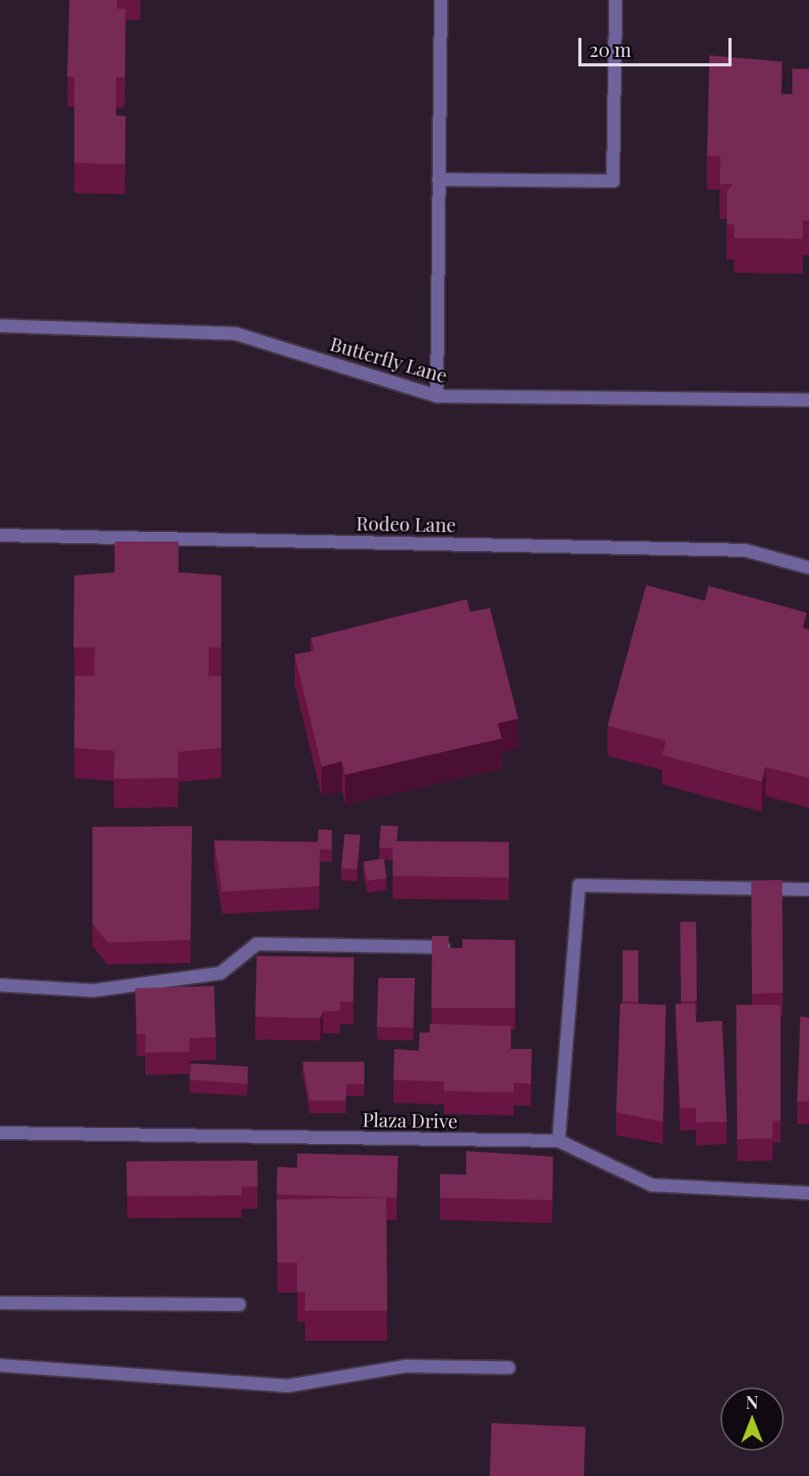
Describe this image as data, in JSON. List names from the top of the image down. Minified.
{"streets":{"street":["Butterfly Lane","Rodeo Lane","Plaza Drive"]},"scale_bar":"20 m","north":"top"}
